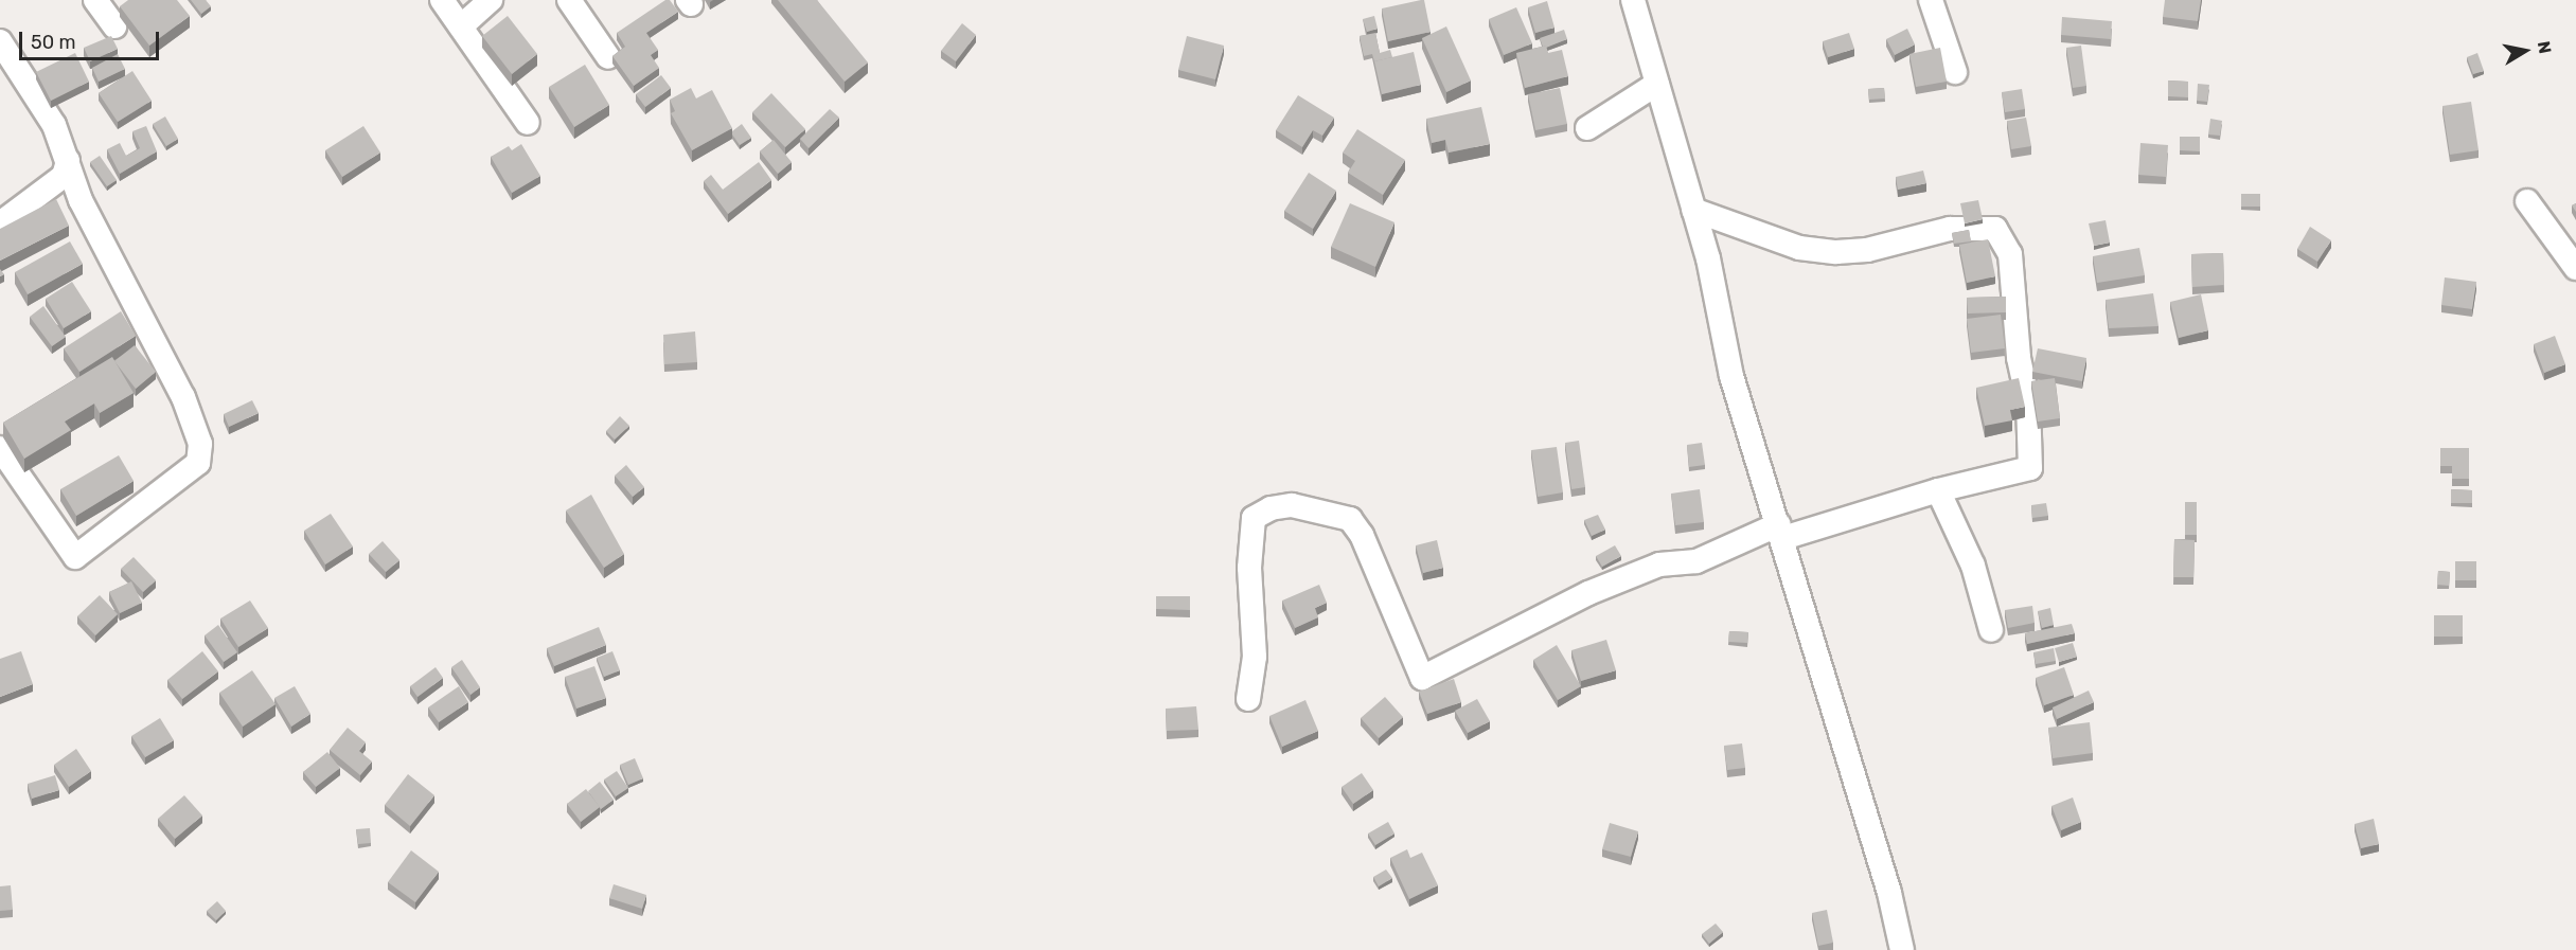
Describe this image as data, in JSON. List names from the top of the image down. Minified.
{"scale_bar":"50 m","north":"right"}
